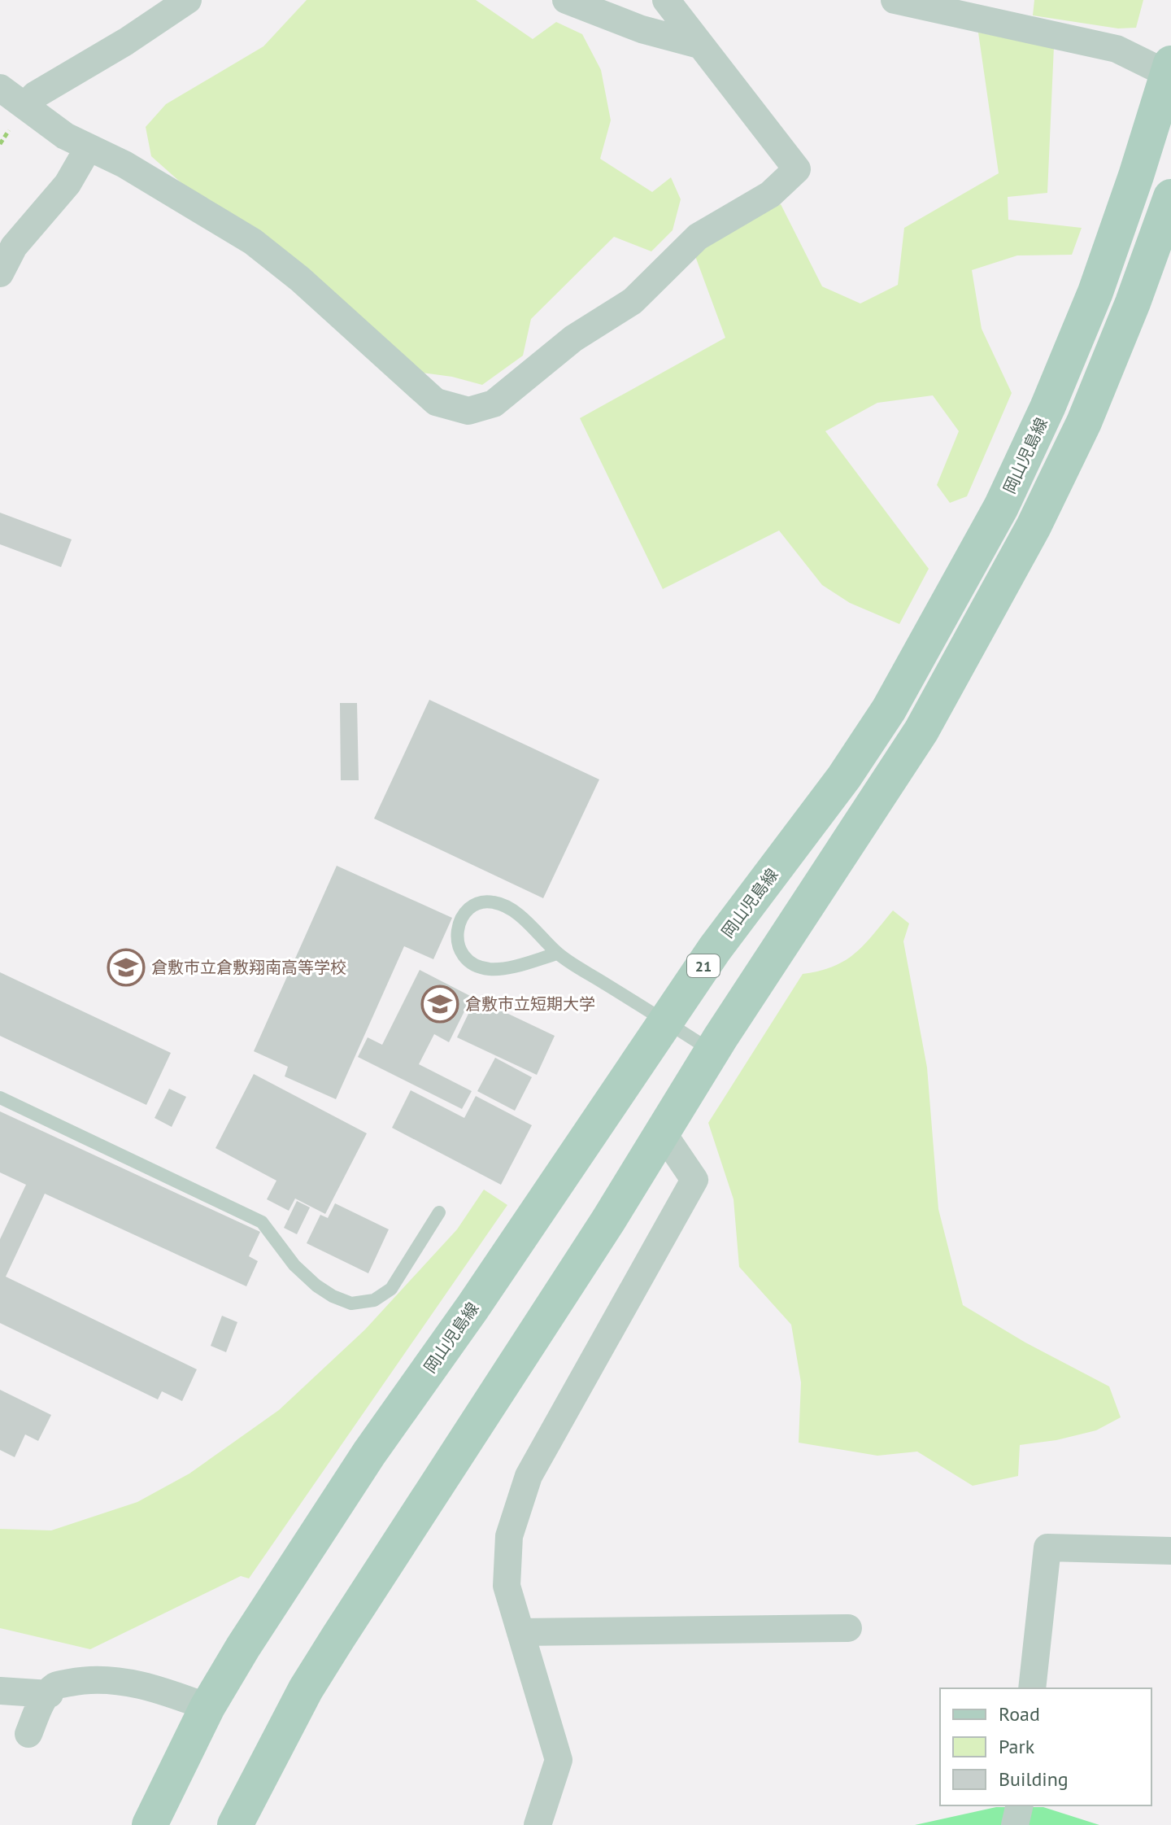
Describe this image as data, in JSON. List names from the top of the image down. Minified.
{"streets":{"main road":["岡山児島線","21"]},"places":{"school or university":["倉敷市立倉敷翔南高等学校","倉敷市立短期大学"]},"legend":["Road","Park","Building"]}
